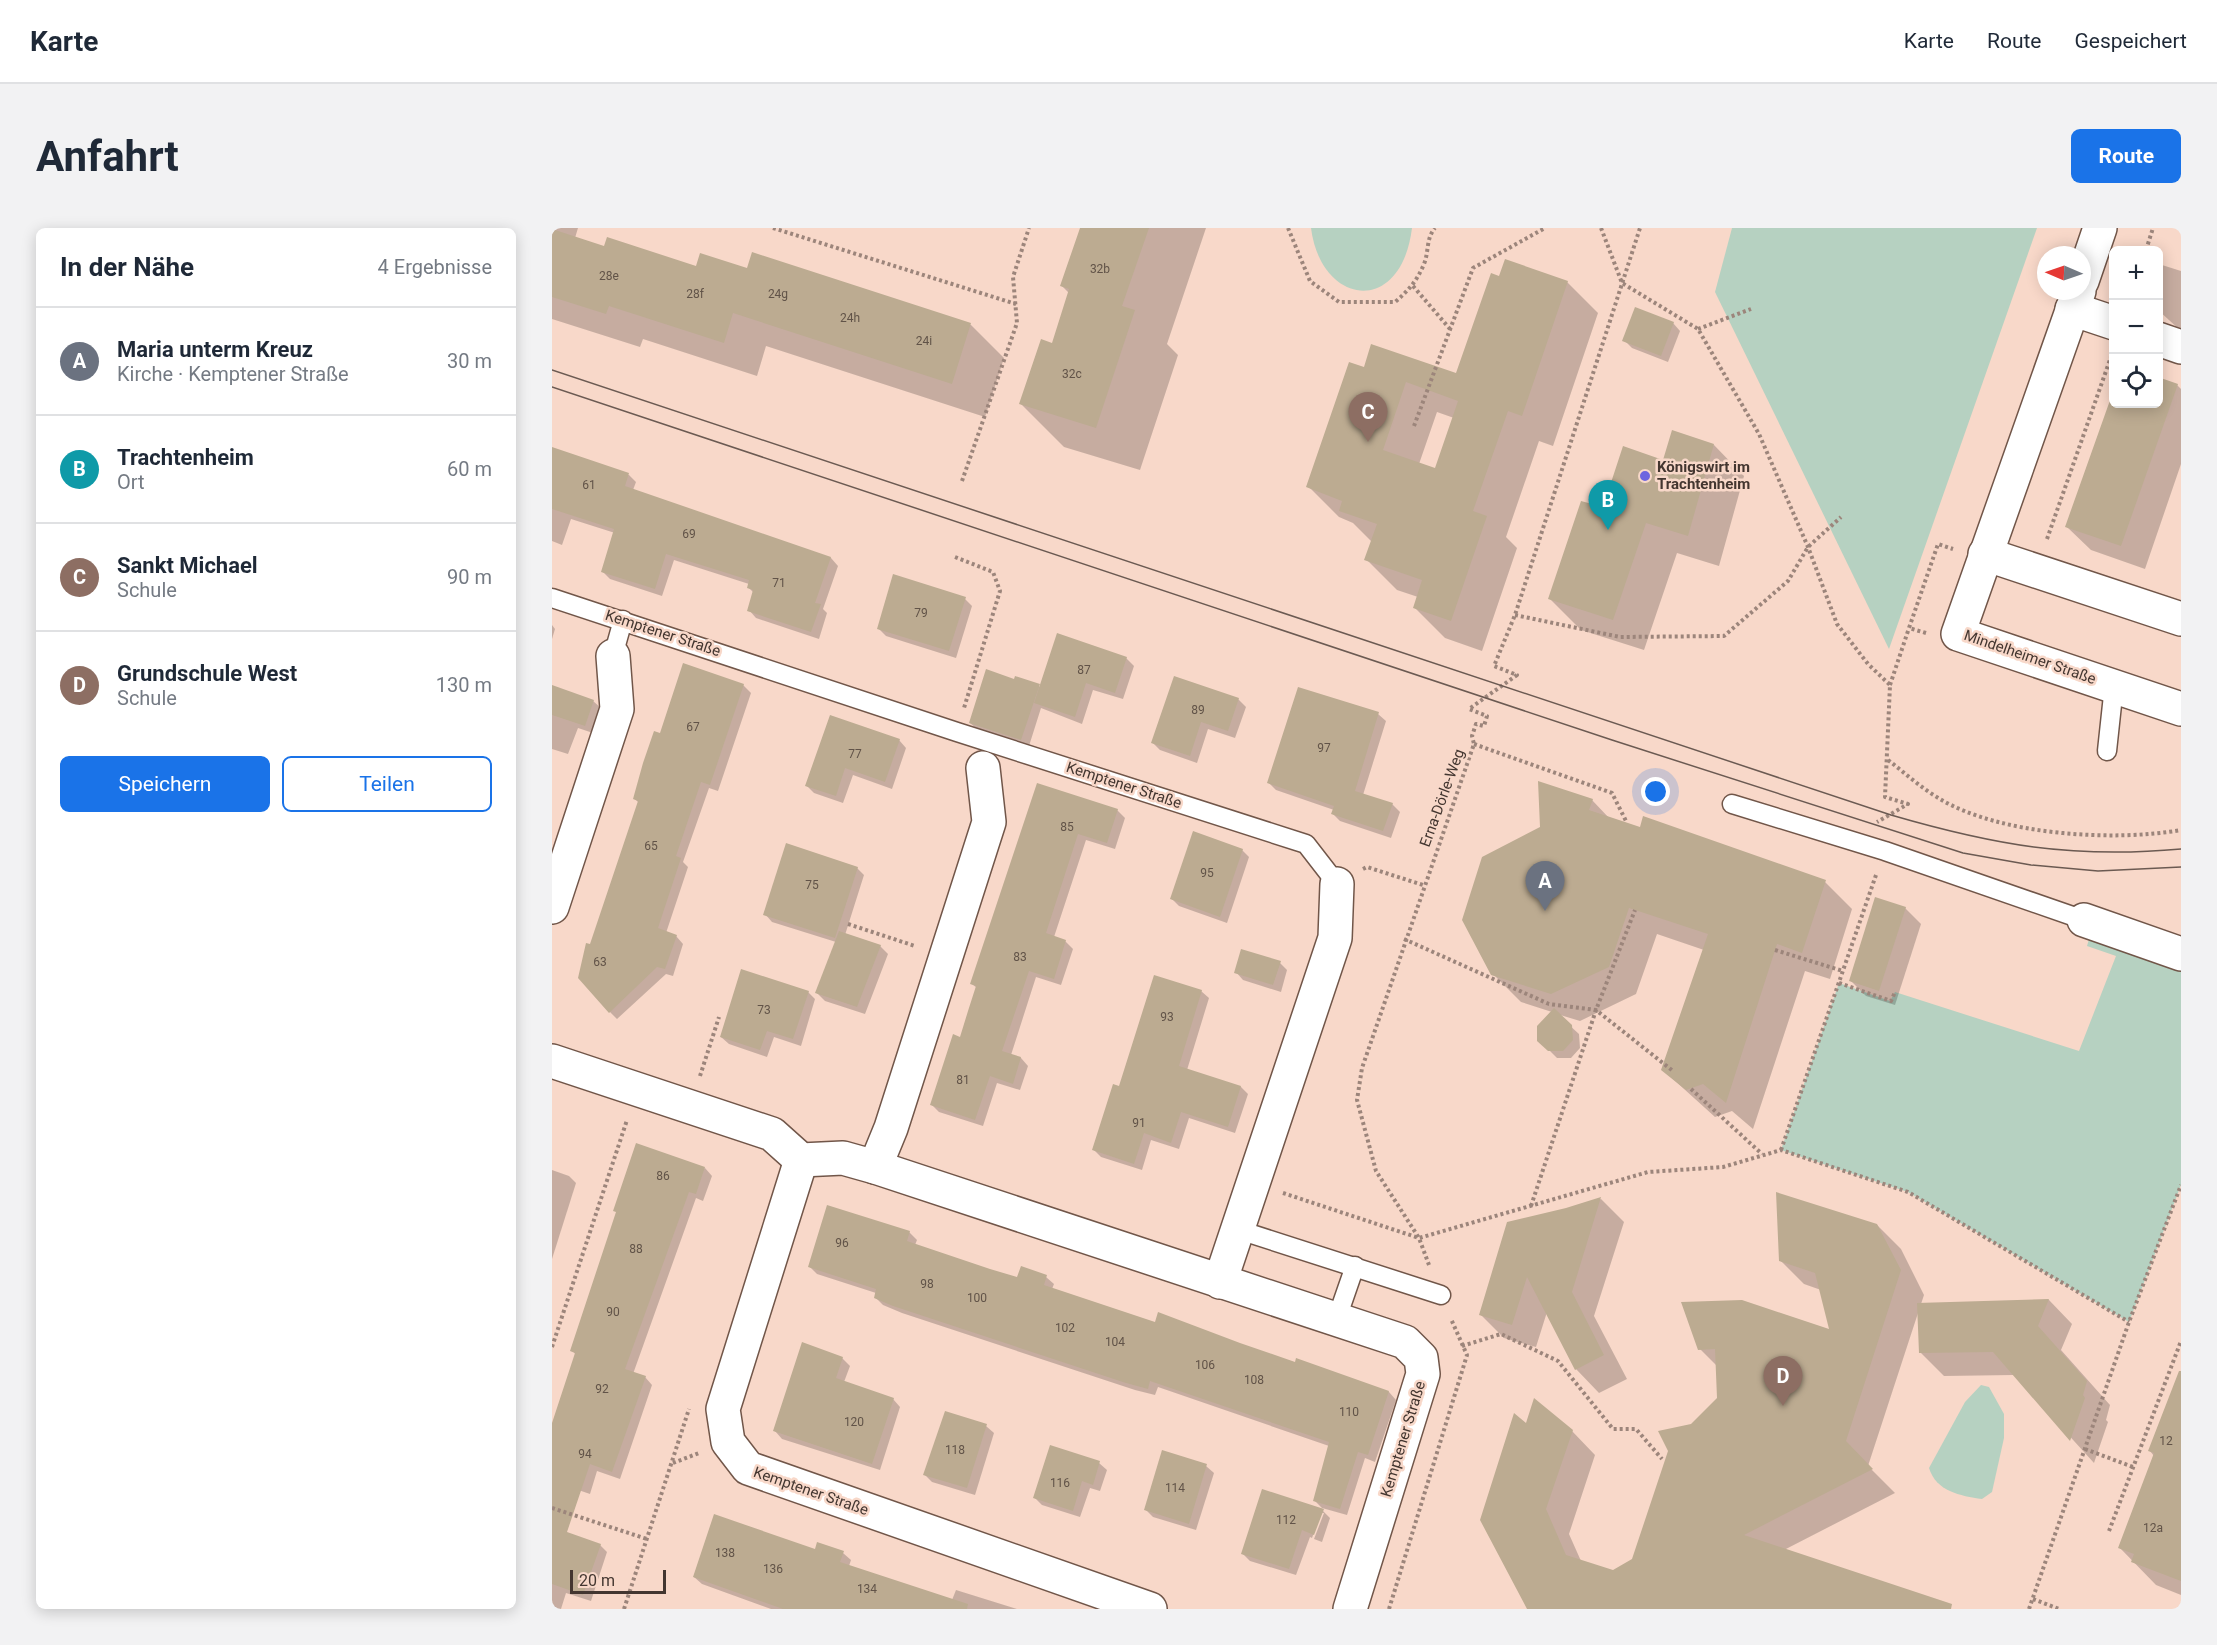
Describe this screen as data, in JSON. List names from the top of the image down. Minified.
{"streets":{"street":["Kemptener Straße","Mindelheimer Straße"],"path":["Erna-Dörle-Weg"]},"places":["Königswirt im Trachtenheim"],"house_numbers":["32b","28e","28f","24g","24h","24i","32c","61","69","71","79","87","89","67","97","77","85","65","95","75","83","63","73","93","81","91","86","96","88","98","100","90","102","104","106","108","92","110","120","12","118","94","116","114","112","12a","138","136","134"],"scale_bar":"20 m","north":"left","page":{"header":"Karte","nav":["Karte","Route","Gespeichert"],"buttons":["Route",["Speichern","Teilen"]],"title":"Anfahrt","heading":["In der Nähe","4 Ergebnisse"],"map_buttons":["+","−"],"list":[{"mark":"A","name":"Maria unterm Kreuz","note":"Kirche · Kemptener Straße","value":"30 m"},{"mark":"B","name":"Trachtenheim","note":"Ort","value":"60 m"},{"mark":"C","name":"Sankt Michael","note":"Schule","value":"90 m"},{"mark":"D","name":"Grundschule West","note":"Schule","value":"130 m"}],"pins":["C","B","A","D"],"scale":"20 m"}}
